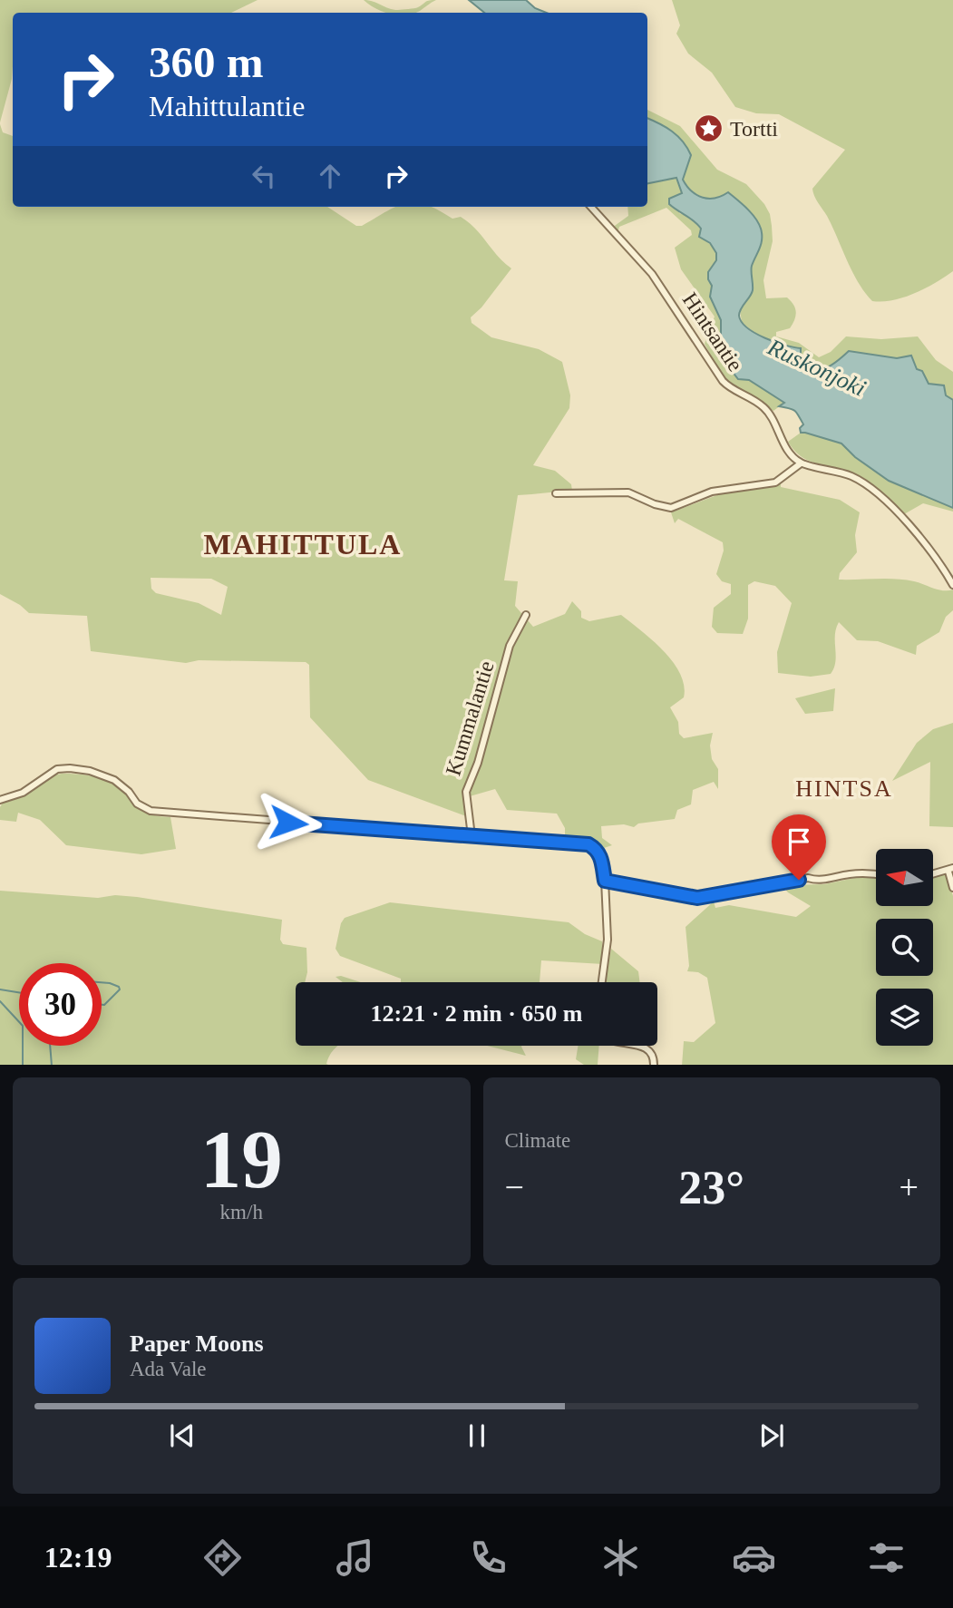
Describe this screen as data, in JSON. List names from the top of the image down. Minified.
{"streets":{"street":["Hintsantie","Kummalantie"]},"districts":["MAHITTULA","HINTSA"],"water":["Ruskonjoki"],"places":{"place":["Tortti"]},"north":"left","page":{"turn":["360 m","Mahittulantie"],"limit":"30","trip":"12:21 · 2 min · 650 m","tile":[["19","km/h"],"Climate"],"heat":["−","23°","+"],"song":["Paper Moons","Ada Vale"],"tabs":"12:19"}}
